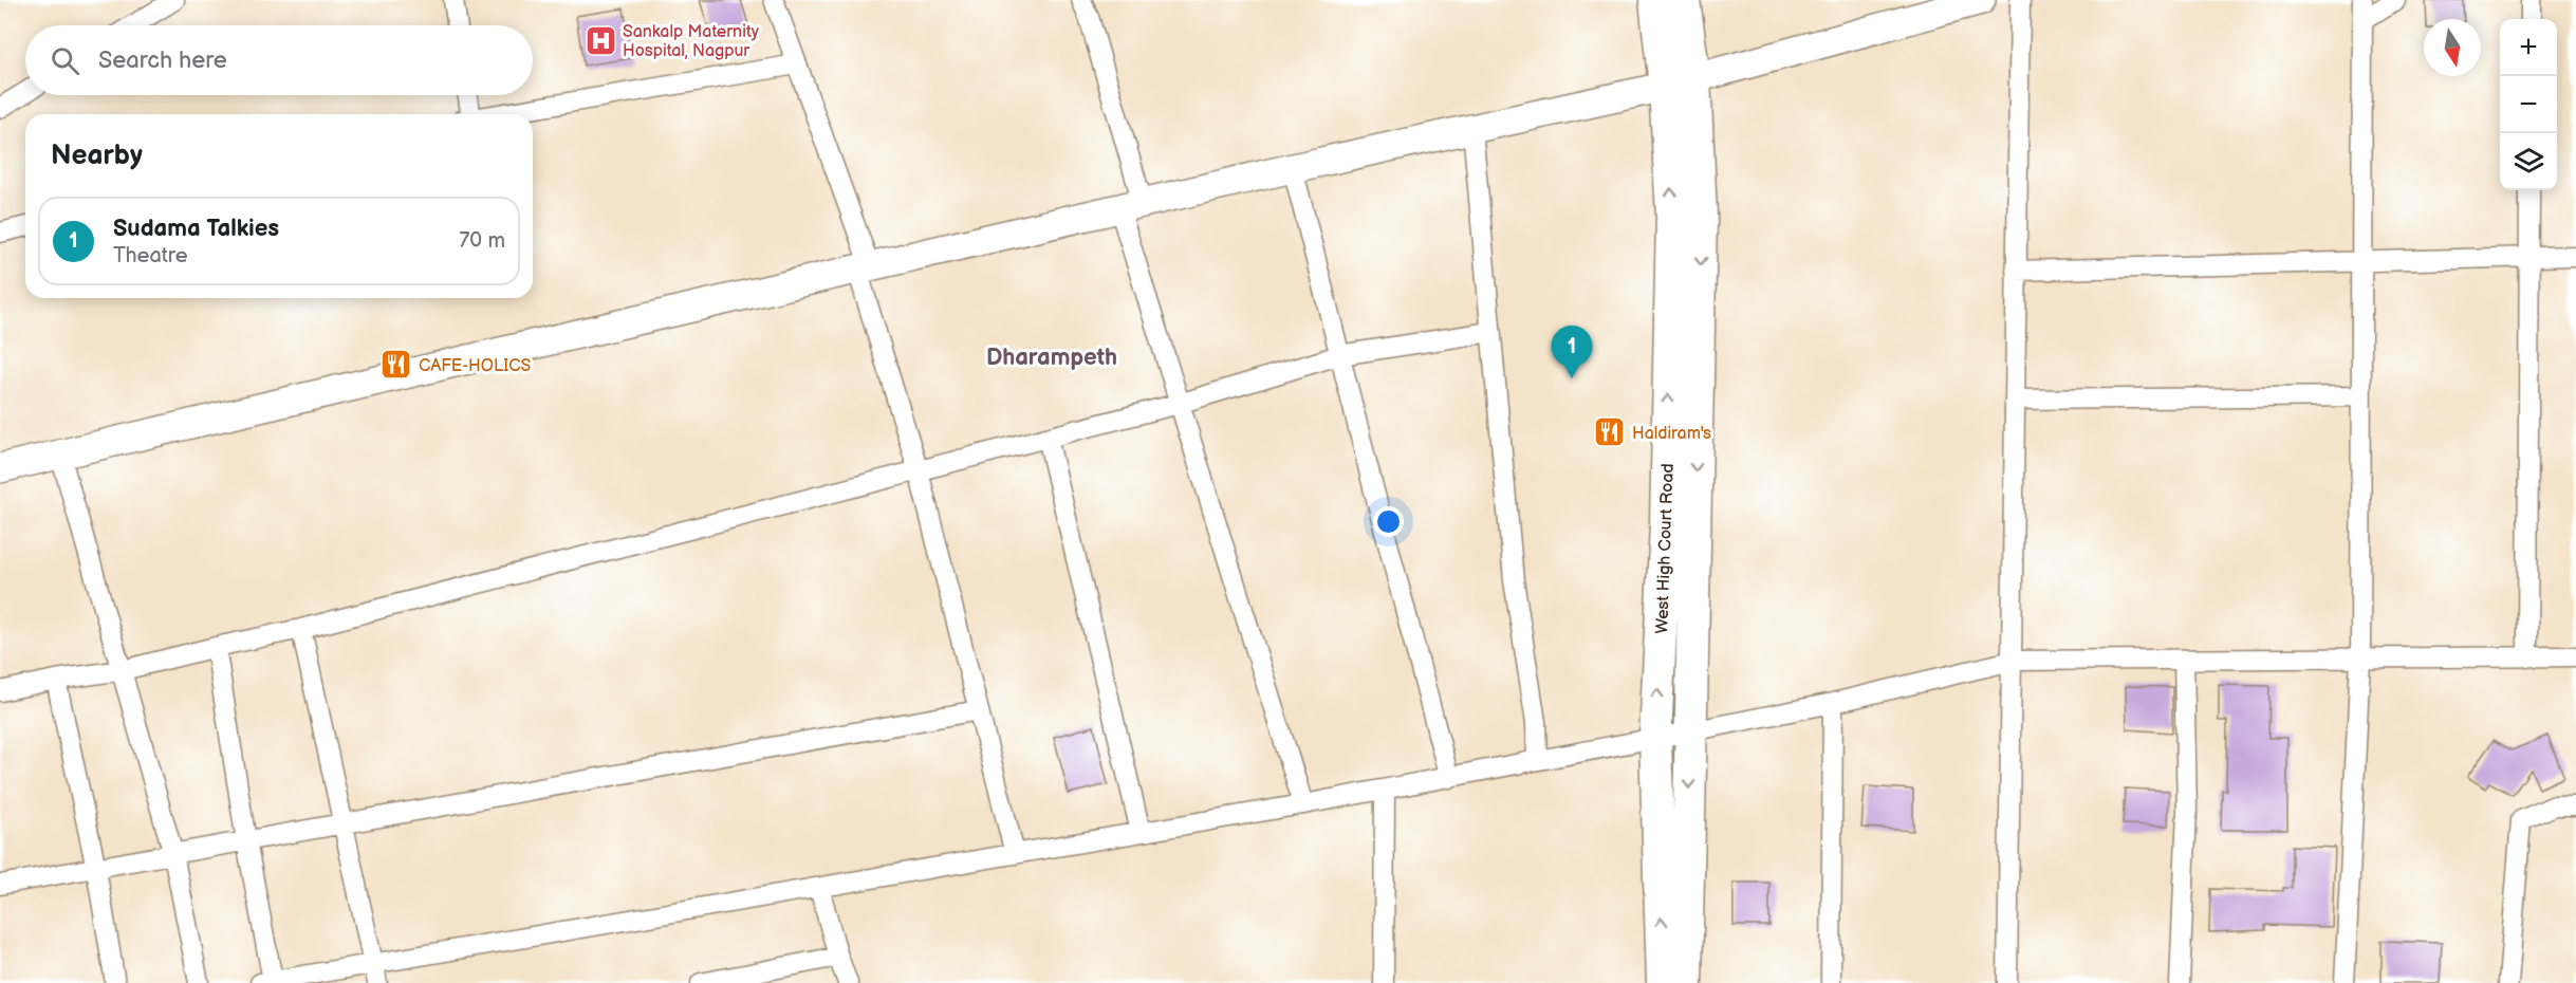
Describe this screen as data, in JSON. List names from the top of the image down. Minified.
{"streets":{"main road":["West High Court Road"]},"districts":["Dharampeth"],"places":{"hospital":["Sankalp Maternity Hospital, Nagpur"],"restaurant":["CAFE-HOLICS","Haldiram's"]},"north":"bottom","page":{"map_buttons":["+","−"],"search":"Search here","heading":"Nearby","list":[{"mark":"1","name":"Sudama Talkies","note":"Theatre","value":"70 m"}],"pins":"1"}}
